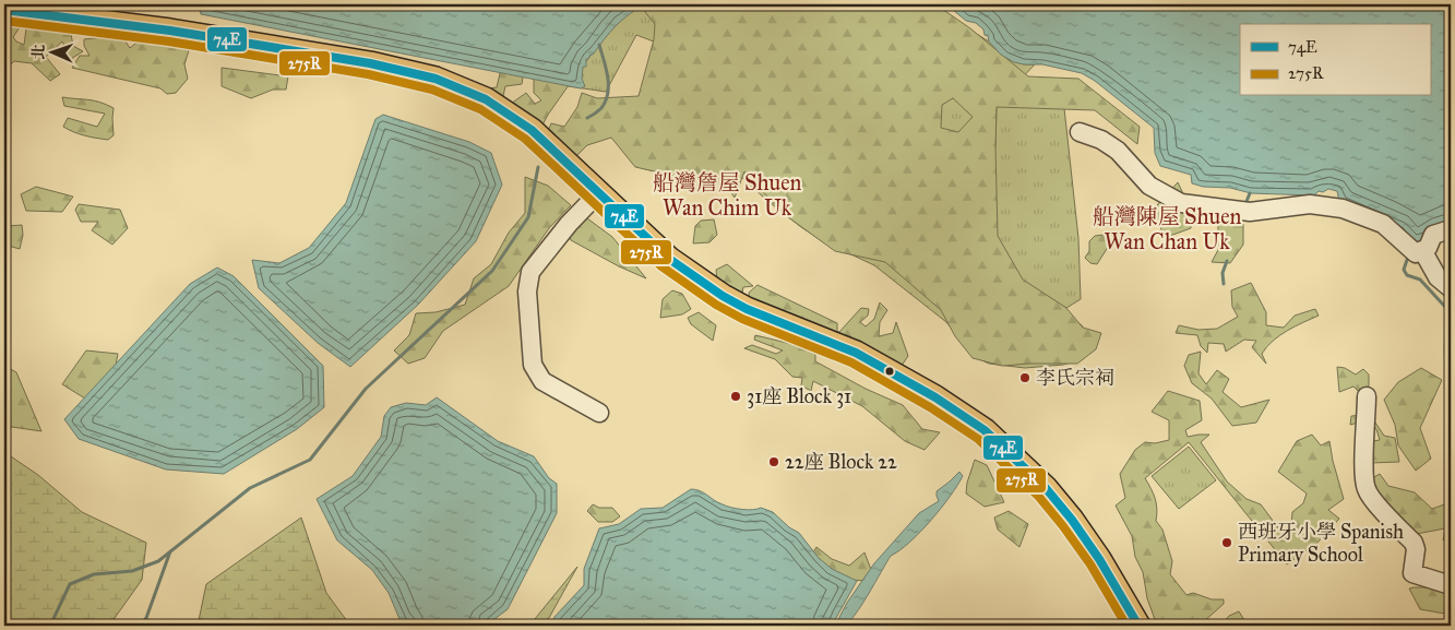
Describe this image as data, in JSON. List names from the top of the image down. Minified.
{"districts":["船灣詹屋 Shuen Wan Chim Uk","船灣陳屋 Shuen Wan Chan Uk"],"places":["李氏宗祠","31座 Block 31","22座 Block 22","西班牙小學 Spanish Primary School"],"lines":["transit line 74E","transit line 275R"],"legend":["74E","275R"],"north":"left"}
